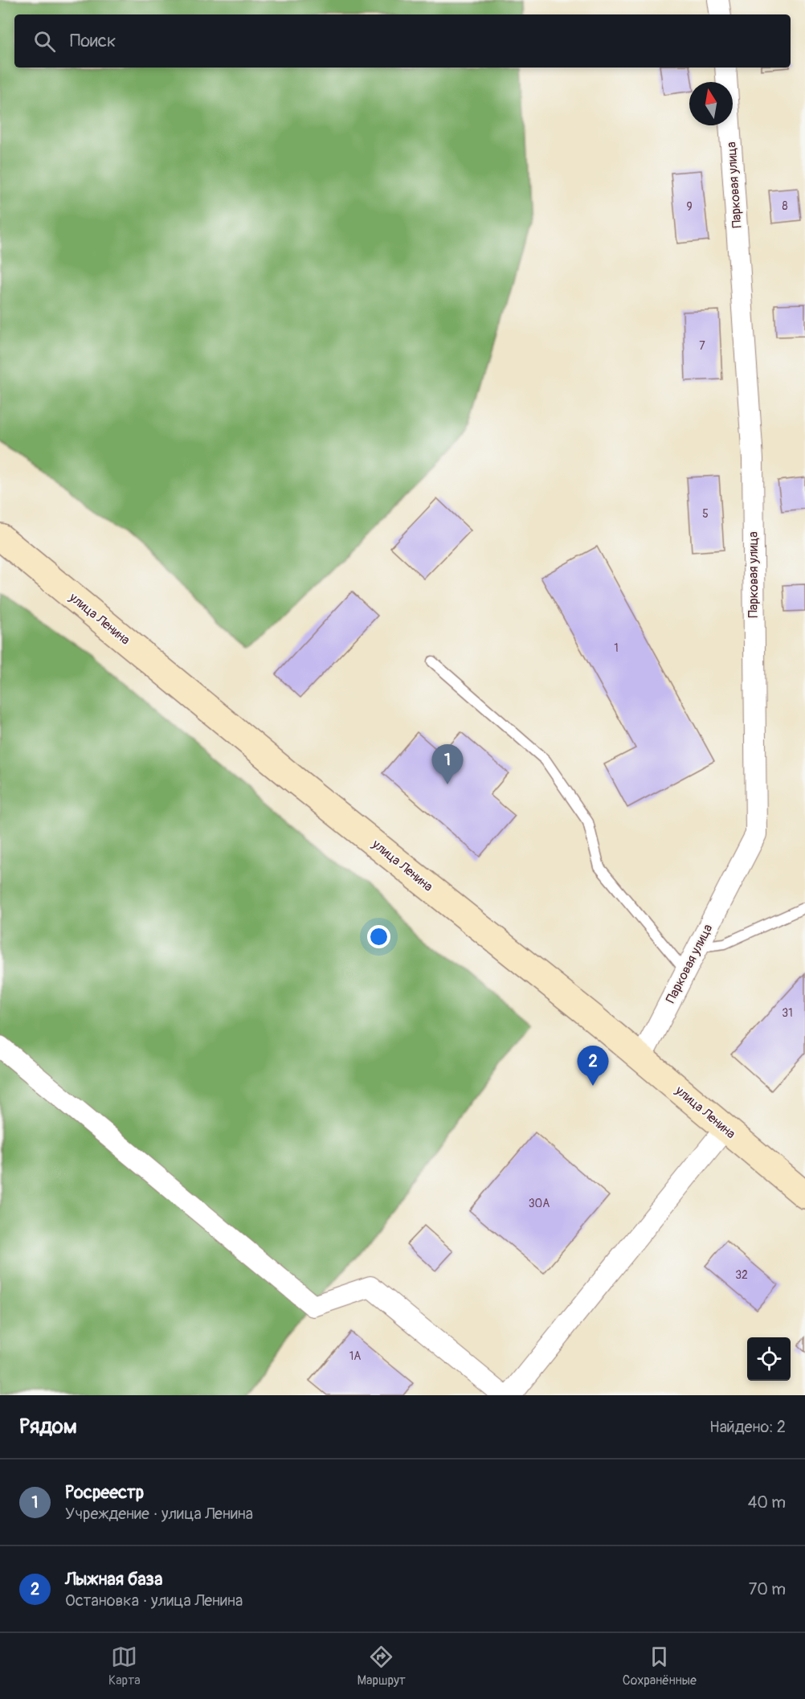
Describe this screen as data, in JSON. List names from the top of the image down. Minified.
{"streets":{"main road":["улица Ленина"],"street":["Парковая улица"]},"crossings":[["Парковая улица","улица Ленина"]],"house_numbers":["8","9","7","5","1","31","30А","32","1А"],"north":"top","page":{"search":"Поиск","pins":["1","2"],"heading":["Рядом","Найдено: 2"],"list":[{"mark":"1","name":"Росреестр","note":"Учреждение · улица Ленина","value":"40 m"},{"mark":"2","name":"Лыжная база","note":"Остановка · улица Ленина","value":"70 m"}],"nav":["Карта","Маршрут","Сохранённые"]}}
